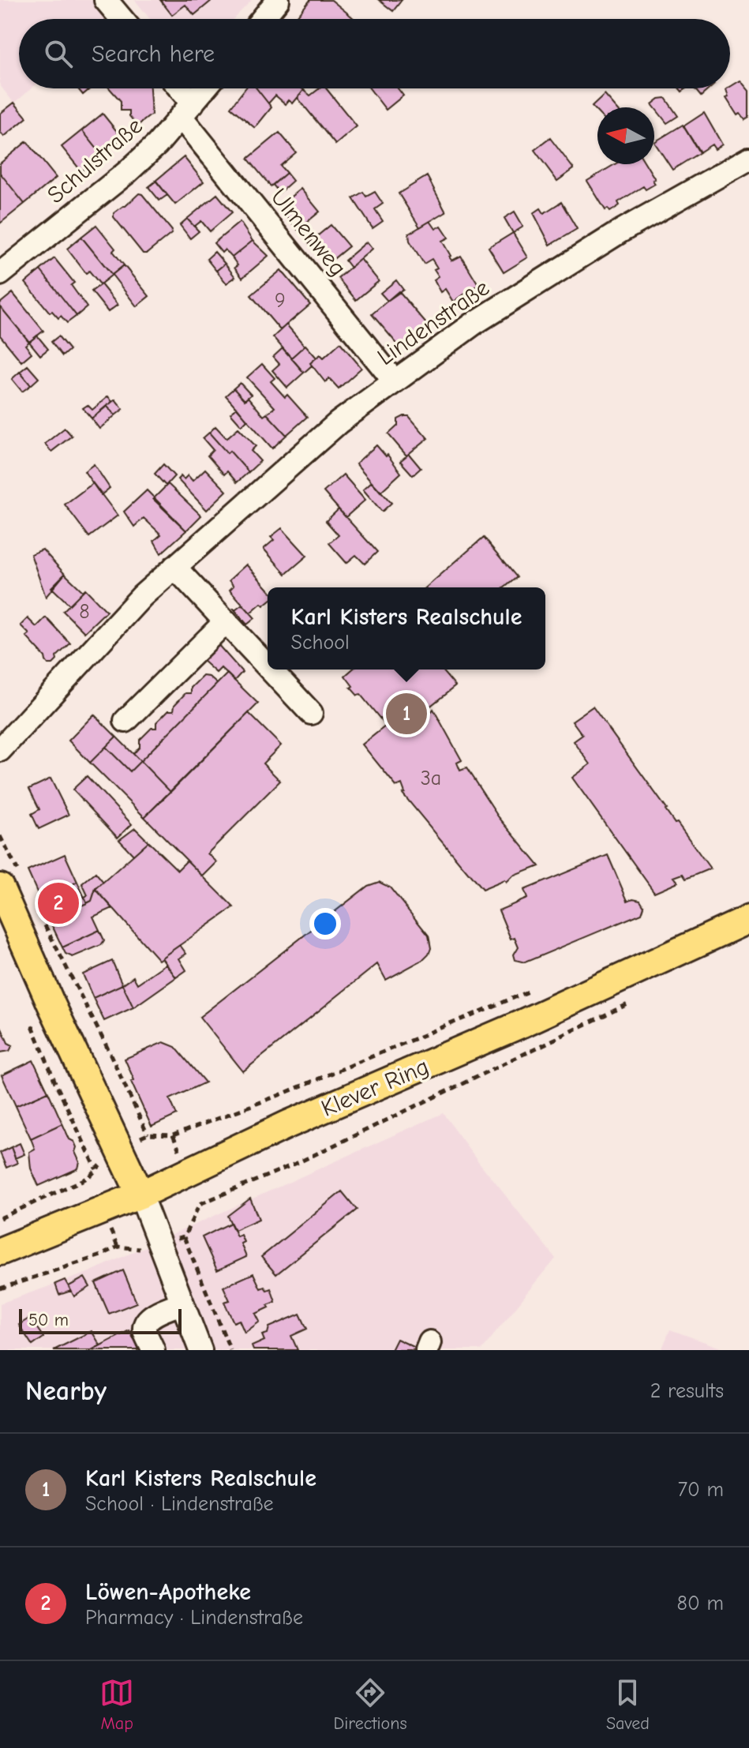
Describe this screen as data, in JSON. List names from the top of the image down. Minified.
{"streets":{"main road":["Klever Ring"],"street":["Schulstraße","Ulmenweg","Lindenstraße"]},"crossings":[["Schulstraße","Ulmenweg"],["Ulmenweg","Lindenstraße"]],"house_numbers":["9","8","3a"],"scale_bar":"50 m","north":"left","page":{"search":"Search here","popup":["Karl Kisters Realschule","School"],"pins":["1","2"],"scale":"50 m","heading":["Nearby","2 results"],"list":[{"mark":"1","name":"Karl Kisters Realschule","note":"School · Lindenstraße","value":"70 m"},{"mark":"2","name":"Löwen-Apotheke","note":"Pharmacy · Lindenstraße","value":"80 m"}],"nav":["Map","Directions","Saved"]}}
